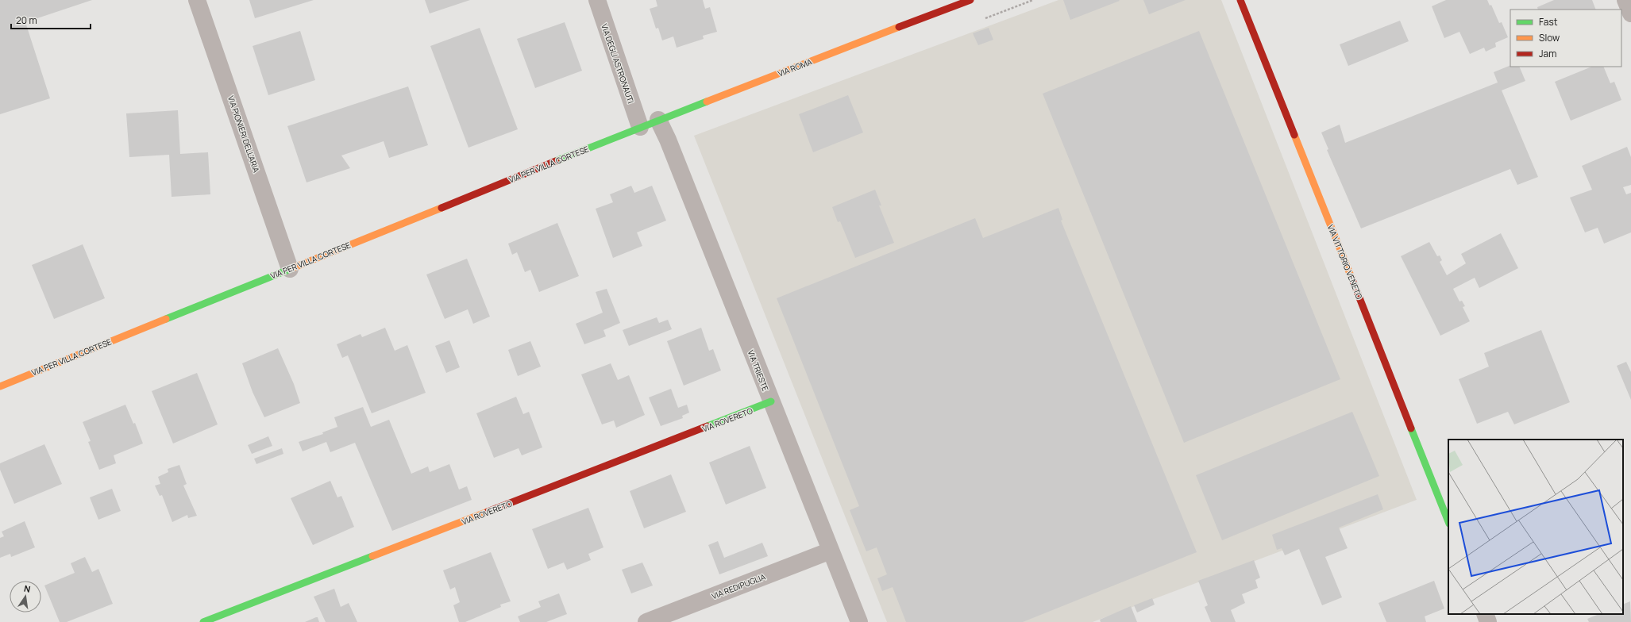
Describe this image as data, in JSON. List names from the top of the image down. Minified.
{"streets":{"street":["VIA DEGLI ASTRONAUTI","VIA ROMA","VIA PIONIERI DELL'ARIA","VIA PER VILLA CORTESE","VIA VITTORIO VENETO","VIA TRIESTE","VIA ROVERETO","VIA REDIPUGLIA"]},"crossings":[["VIA DEGLI ASTRONAUTI","VIA ROMA"],["VIA ROMA","VIA PER VILLA CORTESE"],["VIA ROMA","VIA TRIESTE"],["VIA PIONIERI DELL'ARIA","VIA PER VILLA CORTESE"],["VIA TRIESTE","VIA ROVERETO"],["VIA TRIESTE","VIA REDIPUGLIA"]],"legend":["Fast","Slow","Jam"],"scale_bar":"20 m","north":"top"}
